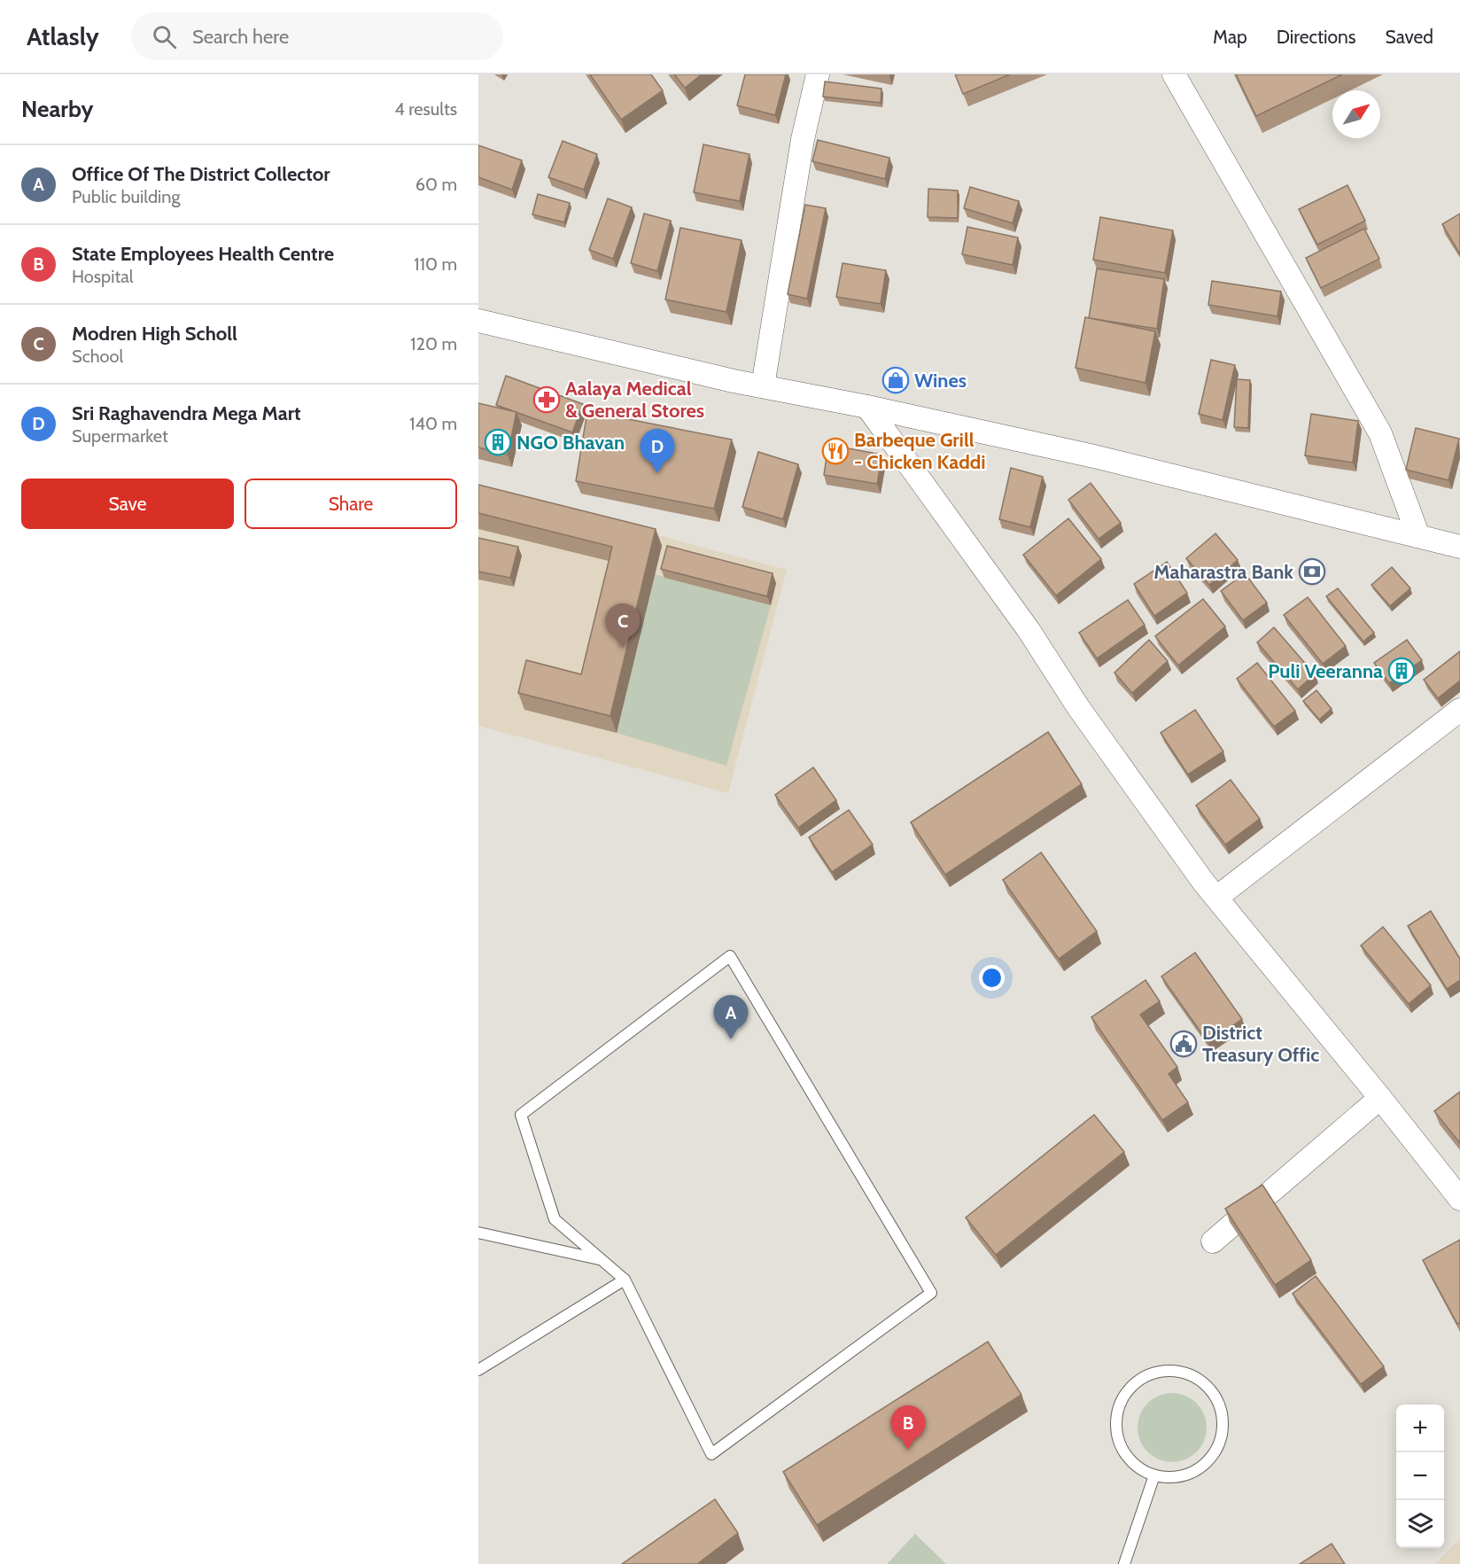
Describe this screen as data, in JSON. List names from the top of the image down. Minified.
{"places":{"shop":["Wines"],"pharmacy":["Aalaya Medical & General Stores"],"building":["NGO Bhavan","Puli Veeranna"],"restaurant":["Barbeque Grill - Chicken Kaddi"],"bank":["Maharastra Bank"],"public building":["District Treasury Offic"]},"north":"top right","page":{"header":"Atlasly","search":"Search here","nav":["Map","Directions","Saved"],"heading":["Nearby","4 results"],"list":[{"mark":"A","name":"Office Of The District Collector","note":"Public building","value":"60 m"},{"mark":"B","name":"State Employees Health Centre","note":"Hospital","value":"110 m"},{"mark":"C","name":"Modren High Scholl","note":"School","value":"120 m"},{"mark":"D","name":"Sri Raghavendra Mega Mart","note":"Supermarket","value":"140 m"}],"pins":["D","C","A","B"],"buttons":["Save","Share"],"map_buttons":["+","−"]}}
